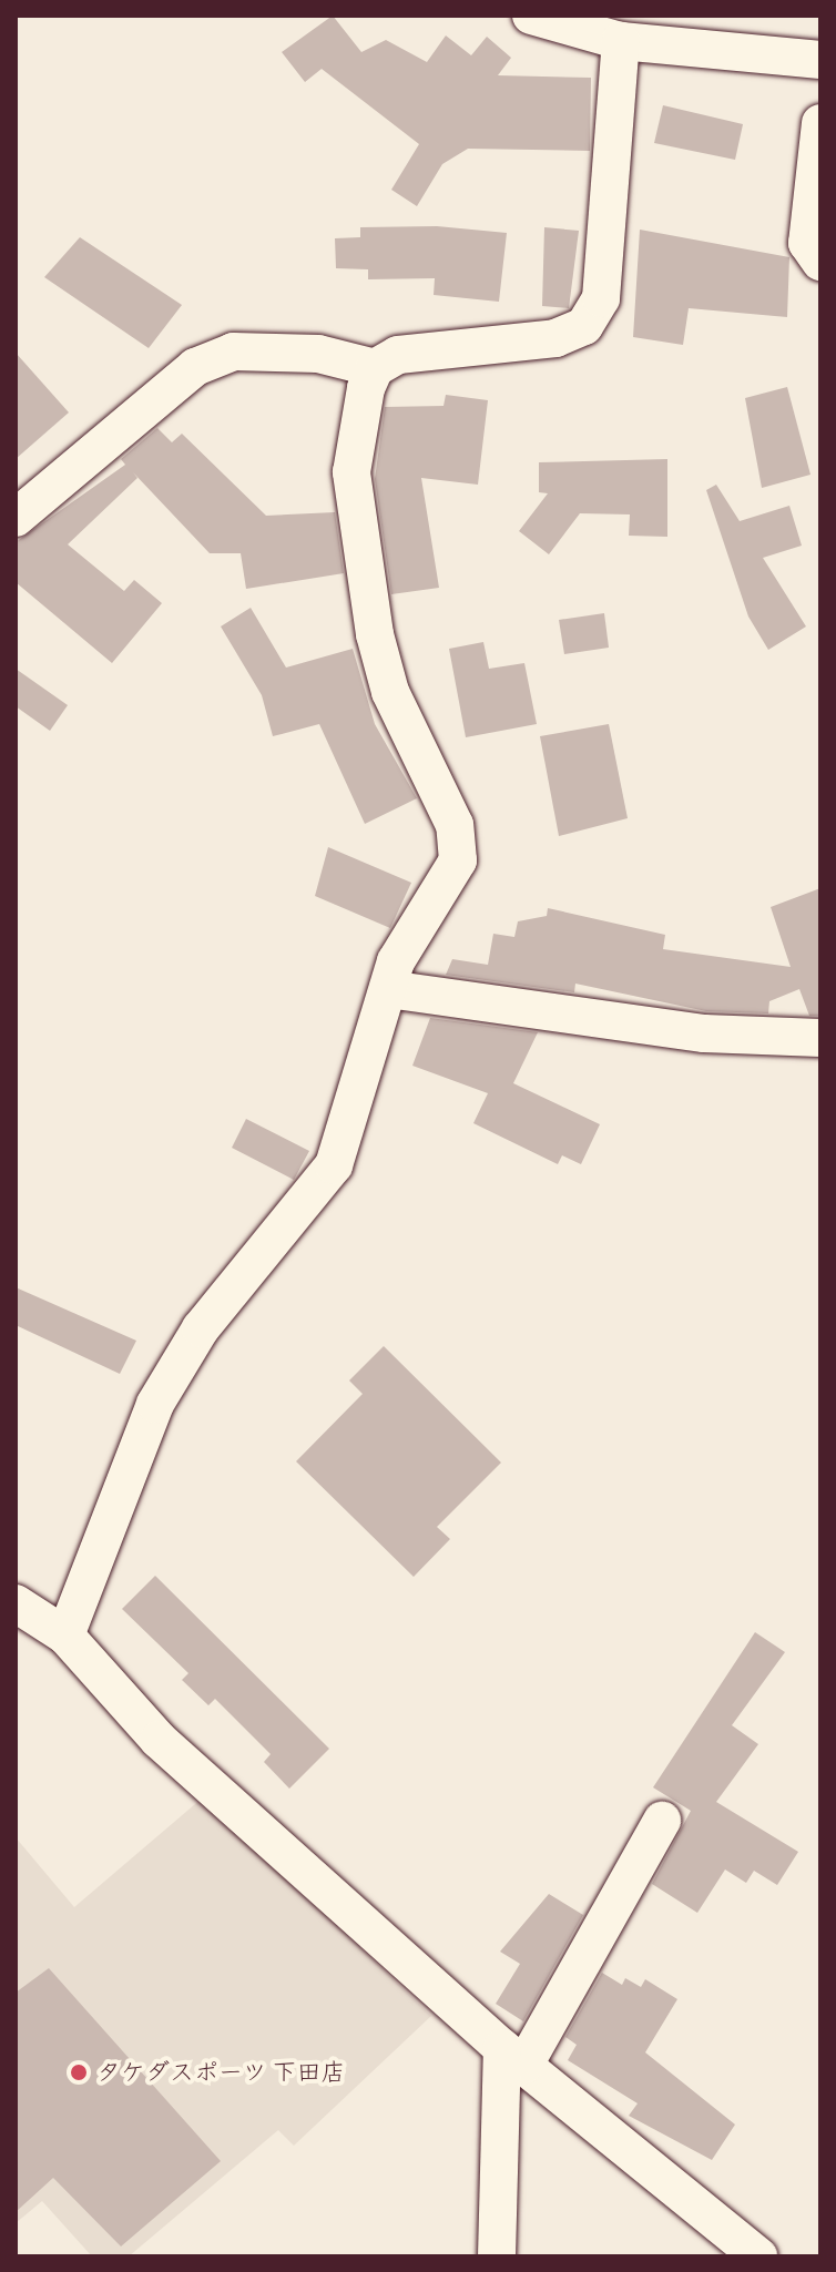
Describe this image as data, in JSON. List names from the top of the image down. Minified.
{"places":["タケダスポーツ 下田店"]}
